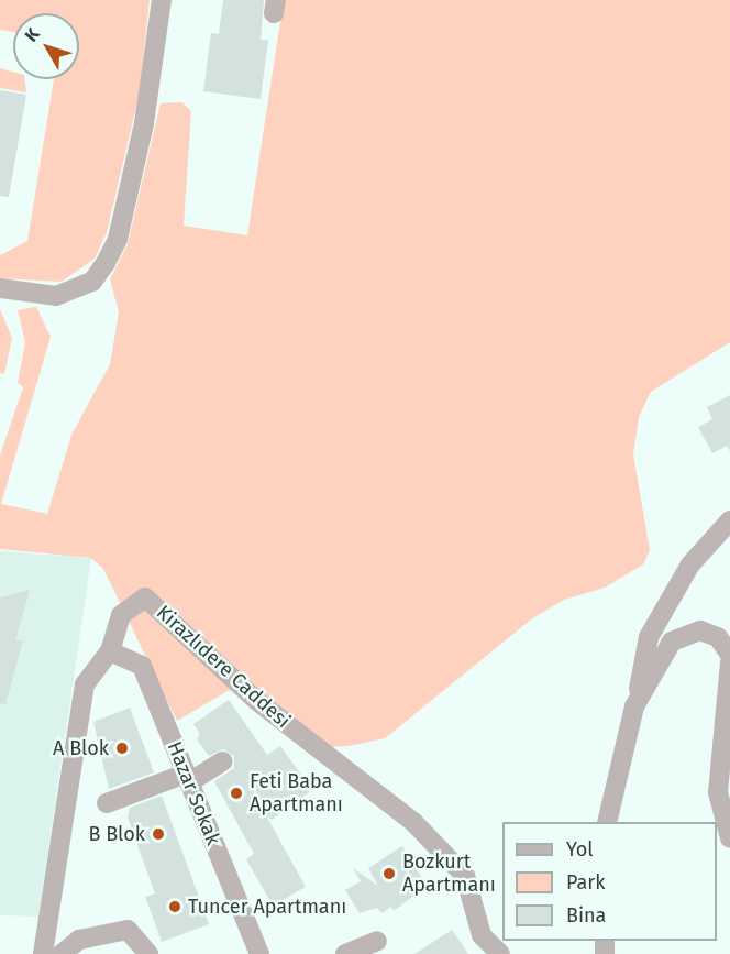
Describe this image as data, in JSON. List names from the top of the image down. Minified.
{"streets":{"street":["Kirazlıdere Caddesi","Hazar Sokak"]},"crossings":[["Kirazlıdere Caddesi","Hazar Sokak"]],"places":["A Blok","Feti Baba Apartmanı","B Blok","Bozkurt Apartmanı","Tuncer Apartmanı"],"legend":["Yol","Park","Bina"],"north":"top left"}
